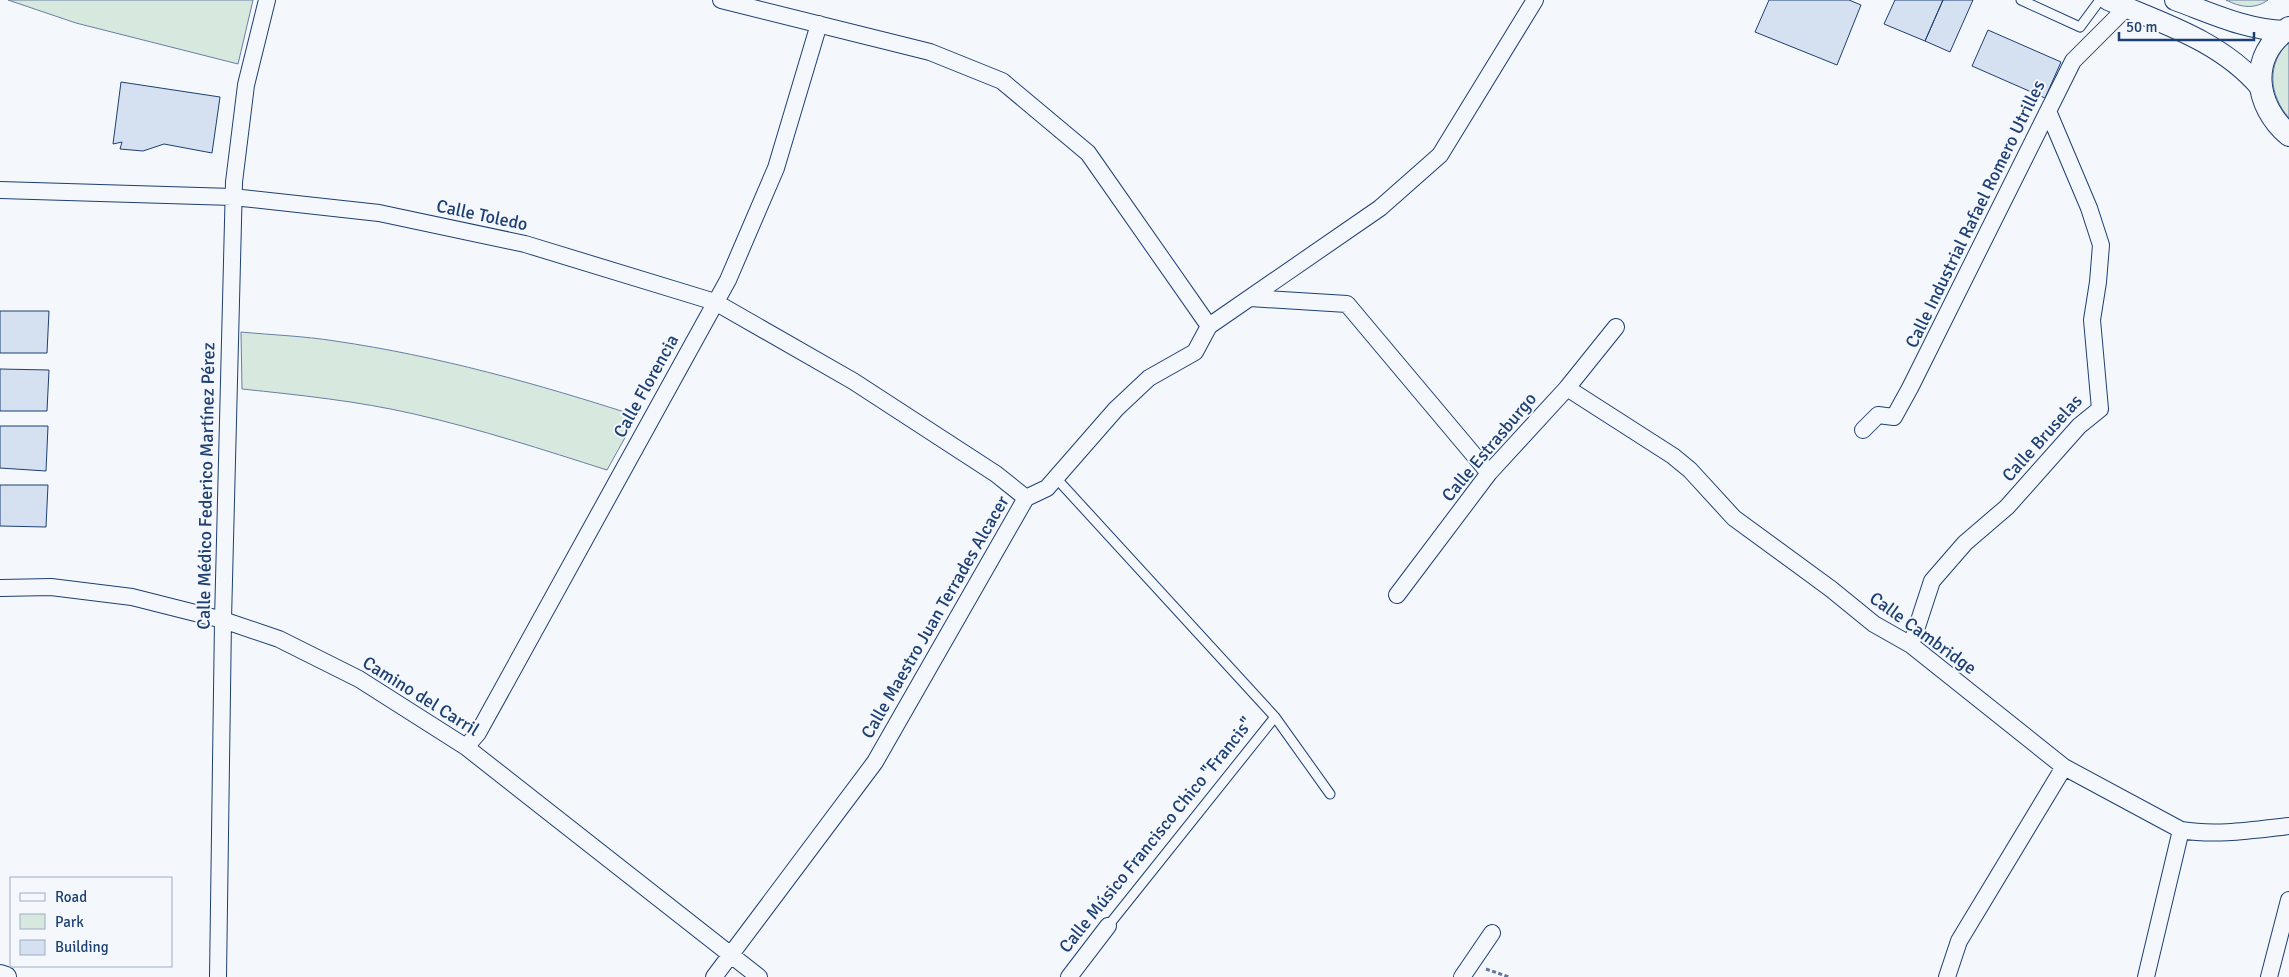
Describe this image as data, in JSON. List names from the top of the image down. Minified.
{"streets":{"street":["Calle Industrial Rafael Romero Utrilles","Calle Toledo","Calle Florencia","Calle Bruselas","Calle Estrasburgo","Calle Médico Federico Martínez Pérez","Calle Maestro Juan Terrades Alcacer","Calle Cambridge","Camino del Carril","Calle Músico Francisco Chico \"Francis\""]},"crossings":[["Calle Industrial Rafael Romero Utrilles","Calle Bruselas"],["Calle Toledo","Calle Florencia"],["Calle Toledo","Calle Médico Federico Martínez Pérez"],["Calle Toledo","Calle Maestro Juan Terrades Alcacer"],["Calle Florencia","Camino del Carril"],["Calle Bruselas","Calle Cambridge"],["Calle Estrasburgo","Calle Cambridge"],["Calle Médico Federico Martínez Pérez","Camino del Carril"],["Calle Maestro Juan Terrades Alcacer","Camino del Carril"]],"legend":["Road","Park","Building"],"scale_bar":"50 m"}
